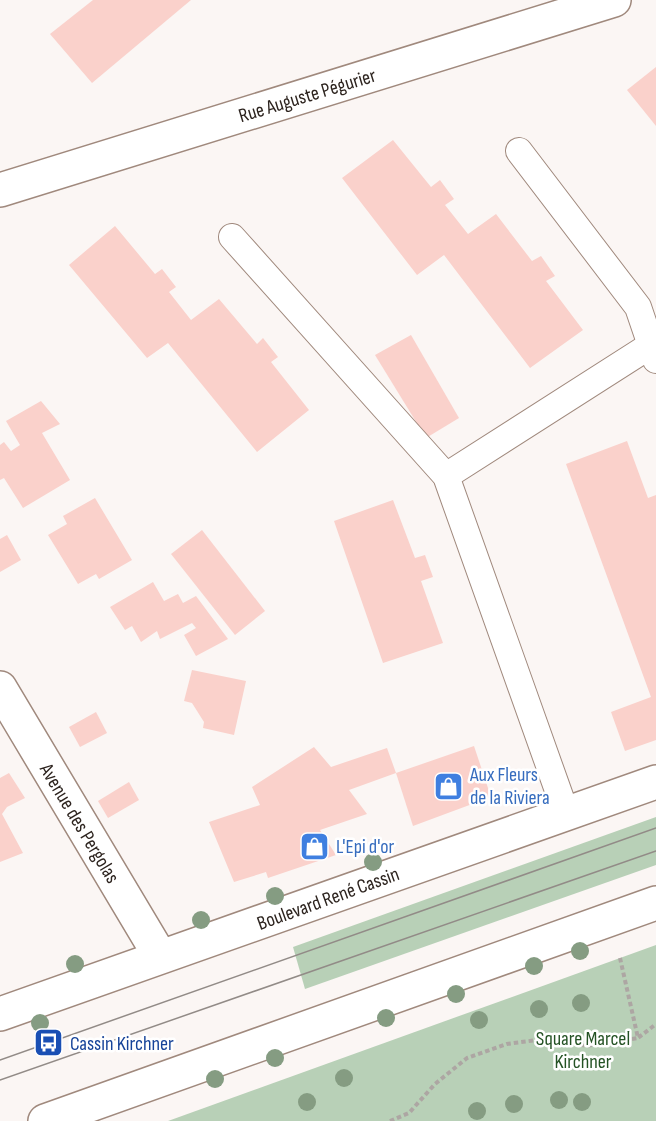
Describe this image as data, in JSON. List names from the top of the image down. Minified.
{"streets":{"main road":["Rue Auguste Pégurier","Avenue des Pergolas","Boulevard René Cassin"]},"crossings":[["Avenue des Pergolas","Boulevard René Cassin"]],"parks":["Square Marcel Kirchner"],"places":{"shop":["Aux Fleurs de la Riviera","L'Epi d'or"],"bus stop":["Cassin Kirchner"]}}
